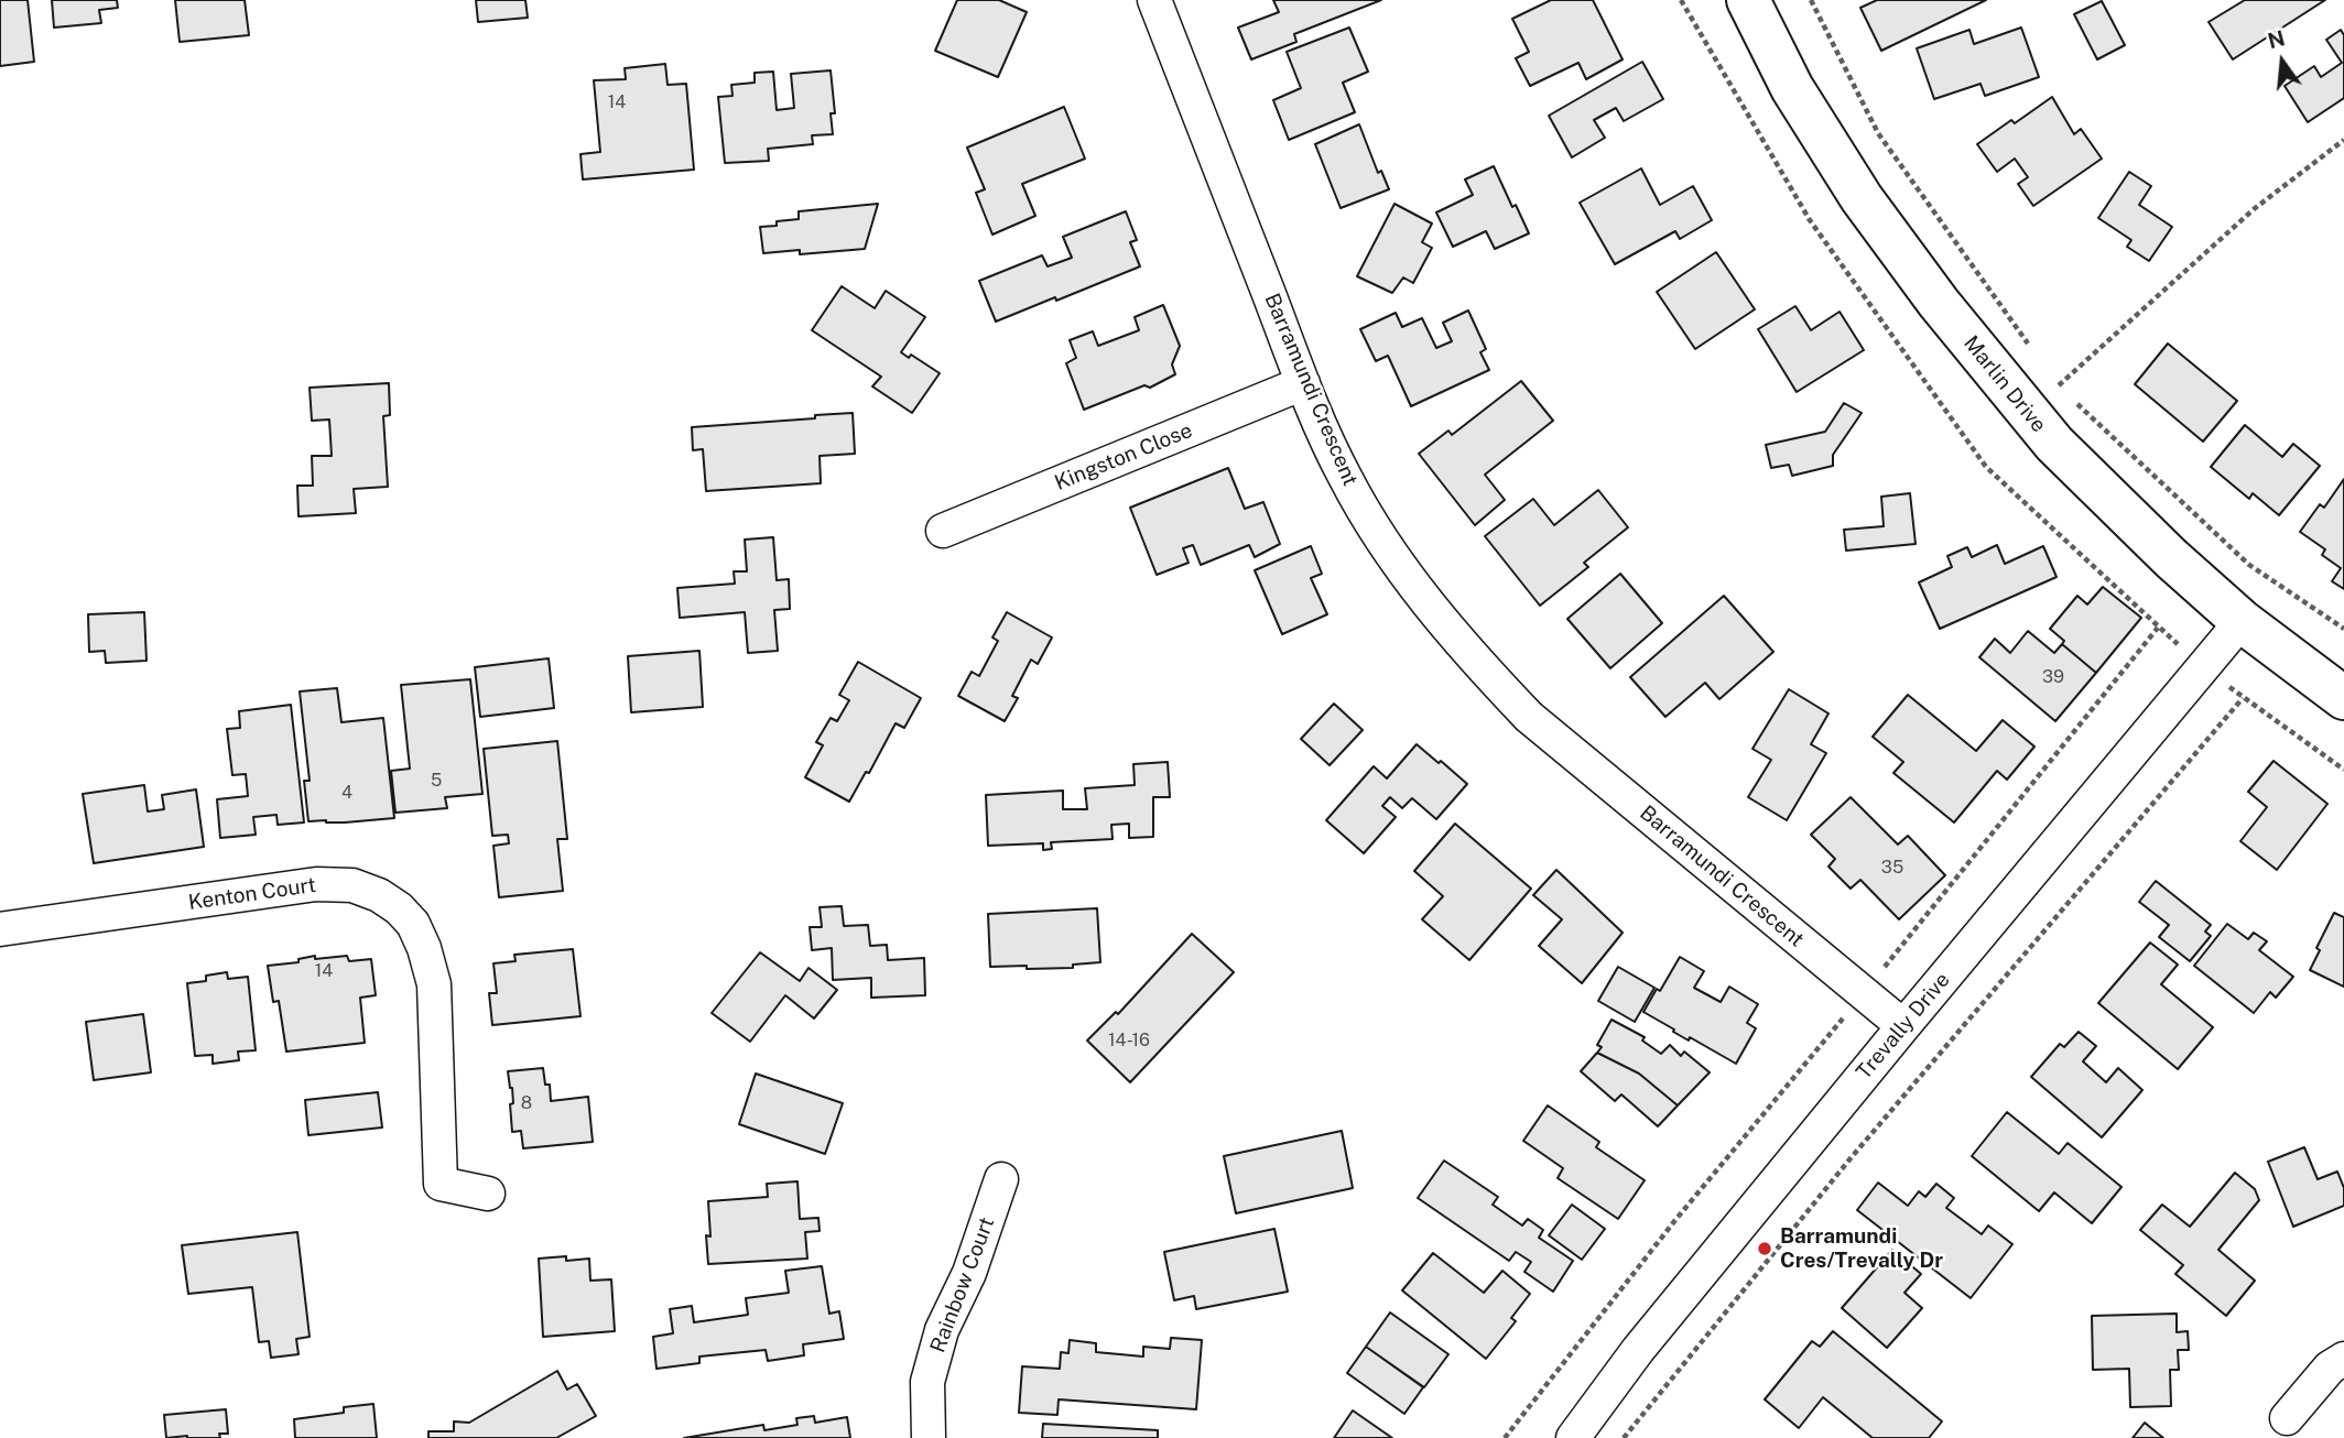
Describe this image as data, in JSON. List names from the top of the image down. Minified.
{"streets":{"street":["Marlin Drive","Barramundi Crescent","Kingston Close","Kenton Court","Trevally Drive","Rainbow Court"]},"crossings":[["Marlin Drive","Trevally Drive"],["Barramundi Crescent","Kingston Close"],["Barramundi Crescent","Trevally Drive"]],"places":["Barramundi Cres/Trevally Dr"],"house_numbers":["14","39","5","4","35","14","14-16","8"],"north":"top"}
